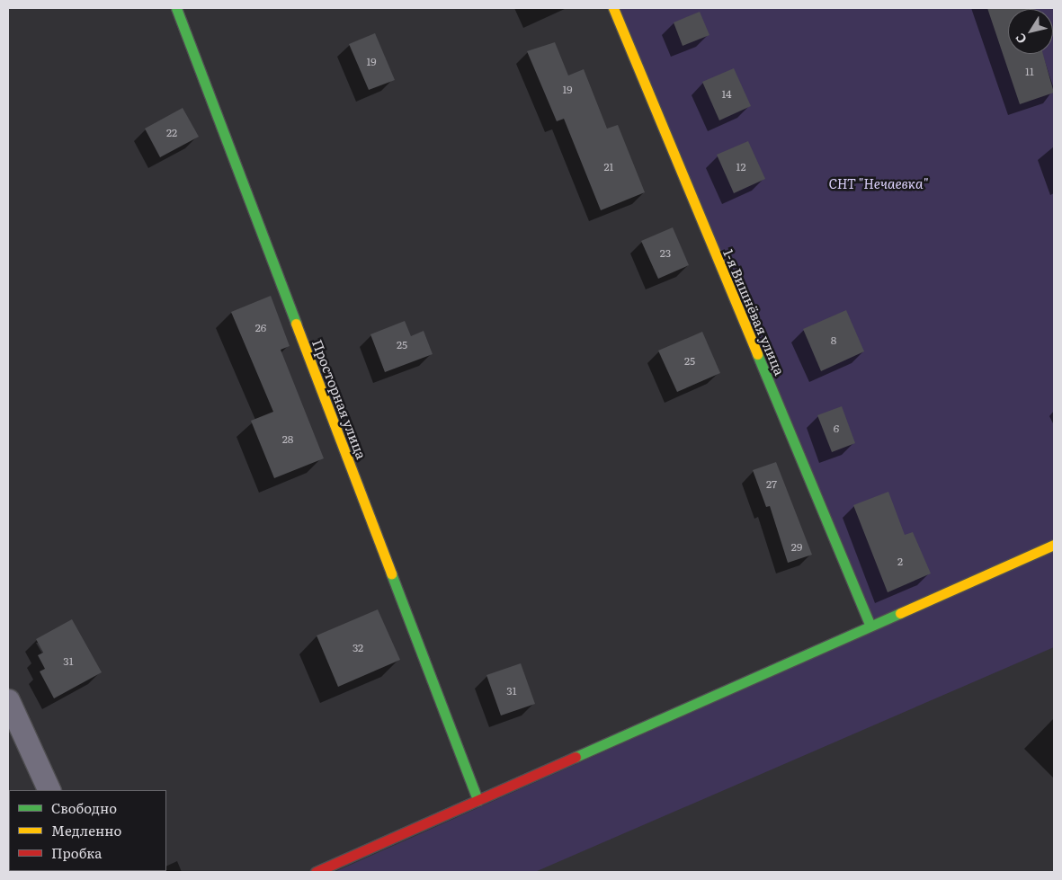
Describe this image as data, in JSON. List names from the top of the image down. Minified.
{"streets":{"street":["1-я Вишнёвая улица","Просторная улица"]},"parks":["СНТ \"Нечаевка\""],"house_numbers":["19","11","19","14","22","21","12","23","26","8","25","25","6","28","27","29","2","32","31","31"],"legend":["Свободно","Медленно","Пробка"],"north":"bottom left"}
